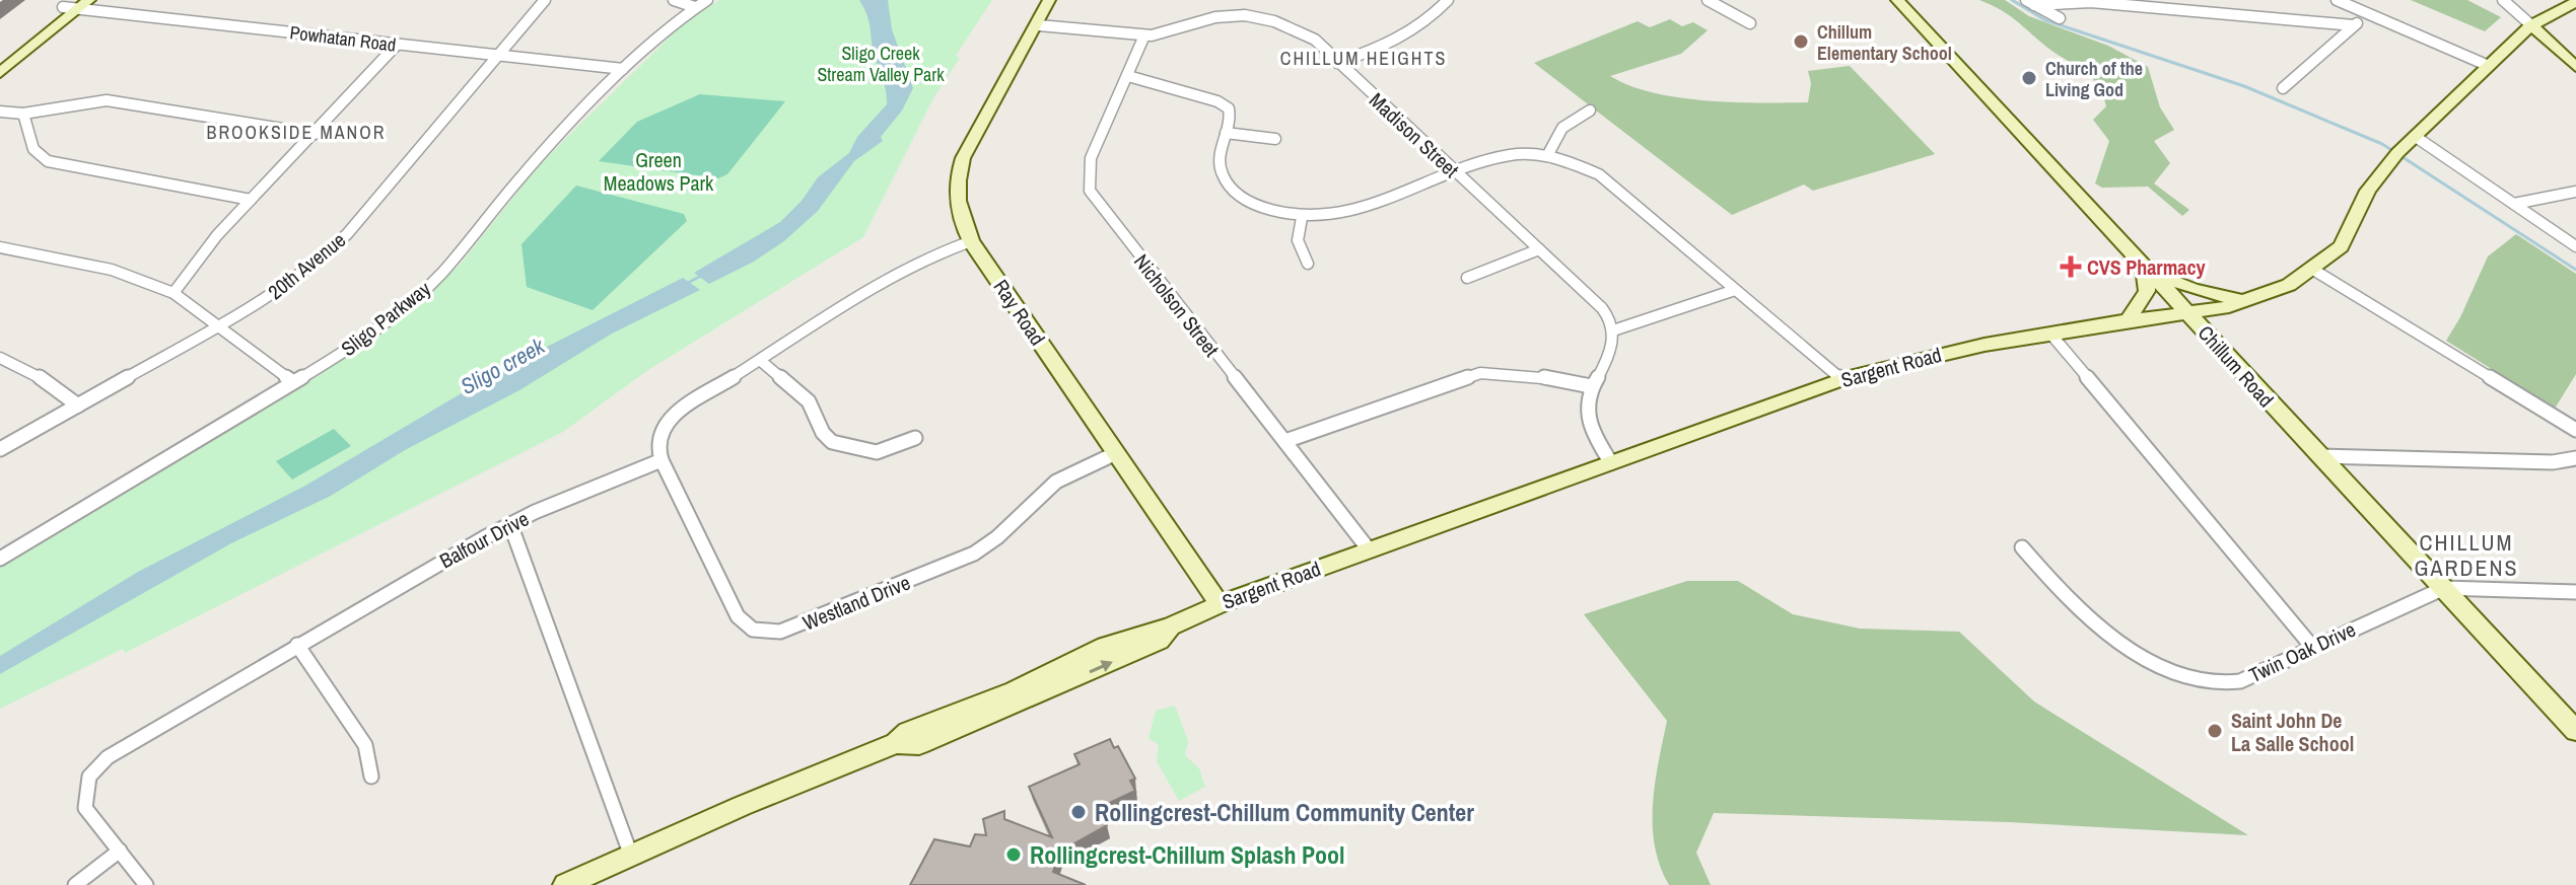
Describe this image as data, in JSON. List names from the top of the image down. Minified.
{"streets":{"main road":["Ray Road","Chillum Road","Sargent Road"],"street":["Powhatan Road","Madison Street","20th Avenue","Nicholson Street","Sligo Parkway","Balfour Drive","Westland Drive","Twin Oak Drive"]},"crossings":[["Powhatan Road","20th Avenue"],["Powhatan Road","Sligo Parkway"],["Madison Street","Nicholson Street"],["Madison Street","Ray Road"],["Nicholson Street","Sargent Road"],["Ray Road","Sargent Road"],["Ray Road","Westland Drive"],["Chillum Road","Sargent Road"],["Chillum Road","Twin Oak Drive"],["Balfour Drive","Westland Drive"]],"districts":["CHILLUM HEIGHTS","BROOKSIDE MANOR","CHILLUM GARDENS"],"water":["Sligo creek"],"parks":["Sligo Creek Stream Valley Park","Green Meadows Park"],"places":{"other":["Chillum Elementary School","Church of the Living God","Saint John De La Salle School","Rollingcrest-Chillum Community Center","Rollingcrest-Chillum Splash Pool"],"health":["CVS Pharmacy"]}}
